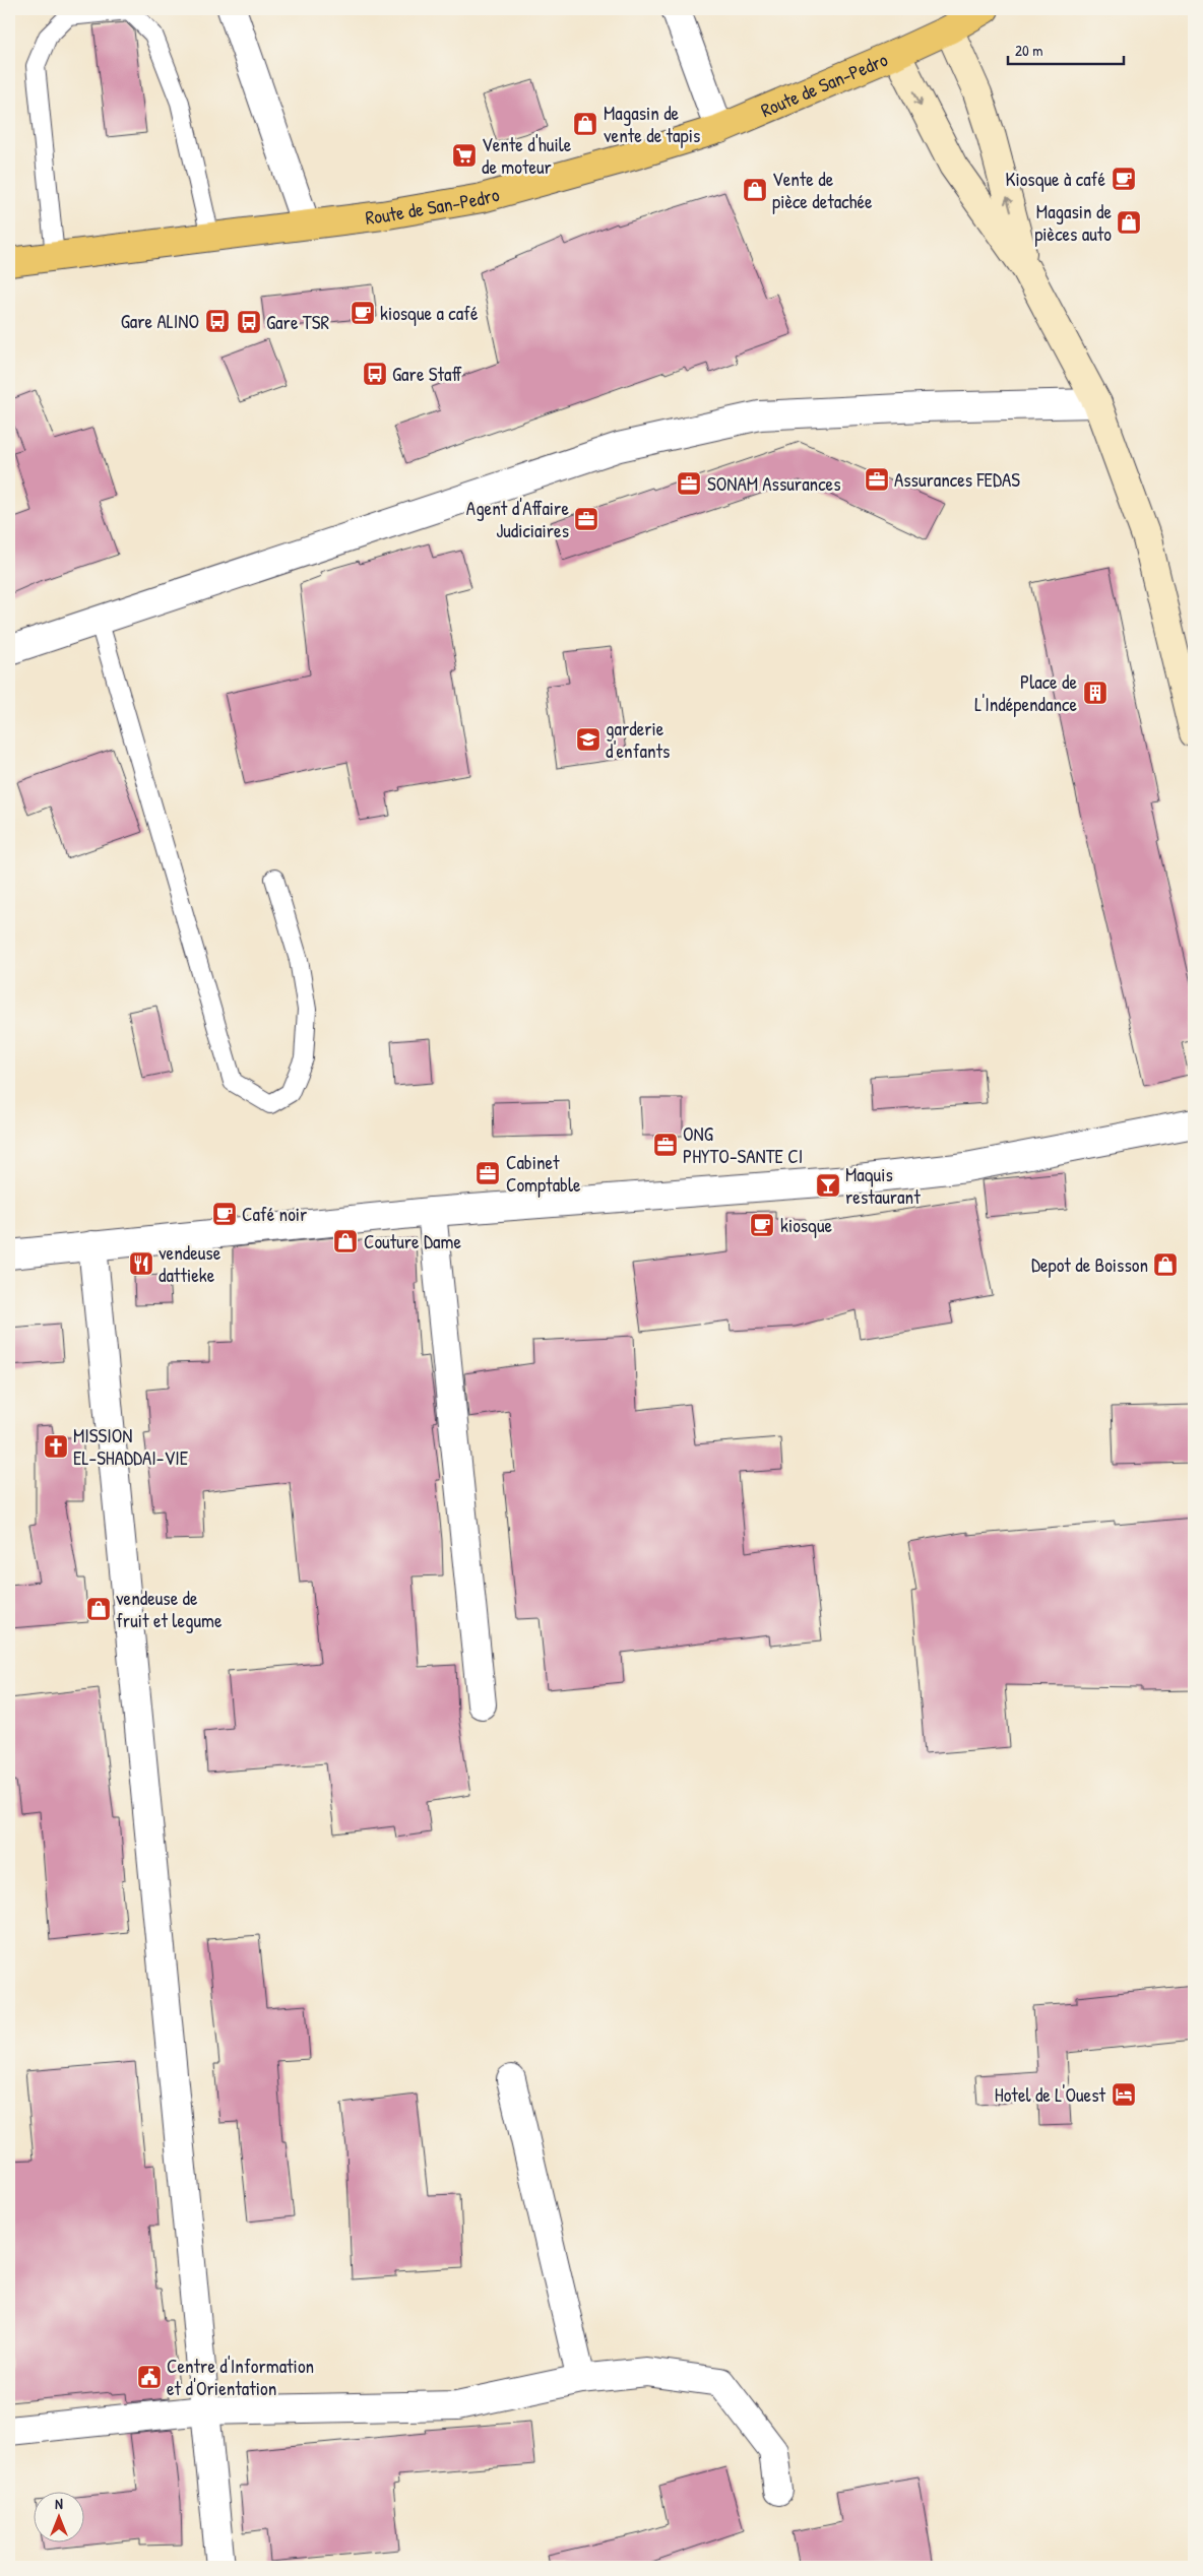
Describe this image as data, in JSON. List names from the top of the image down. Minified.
{"streets":{"main road":["Route de San-Pedro"]},"places":{"shop":["Magasin de vente de tapis","Vente de pièce detachée","Magasin de pièces auto","Couture Dame","Depot de Boisson","vendeuse de fruit et legume"],"supermarket":["Vente d'huile de moteur"],"cafe":["Kiosque à café","kiosque a café","Café noir","kiosque"],"bus stop":["Gare ALINO","Gare TSR","Gare Staff"],"office":["Assurances FEDAS","SONAM Assurances","Agent d'Affaire Judiciaires","ONG PHYTO-SANTE CI","Cabinet Comptable"],"building":["Place de L'Indépendance"],"school or university":["garderie d'enfants"],"bar":["Maquis restaurant"],"restaurant":["vendeuse dattieke"],"church":["MISSION EL-SHADDAI-VIE"],"hotel":["Hotel de L'Ouest"],"public building":["Centre d'Information et d'Orientation"]},"scale_bar":"20 m","north":"top"}
